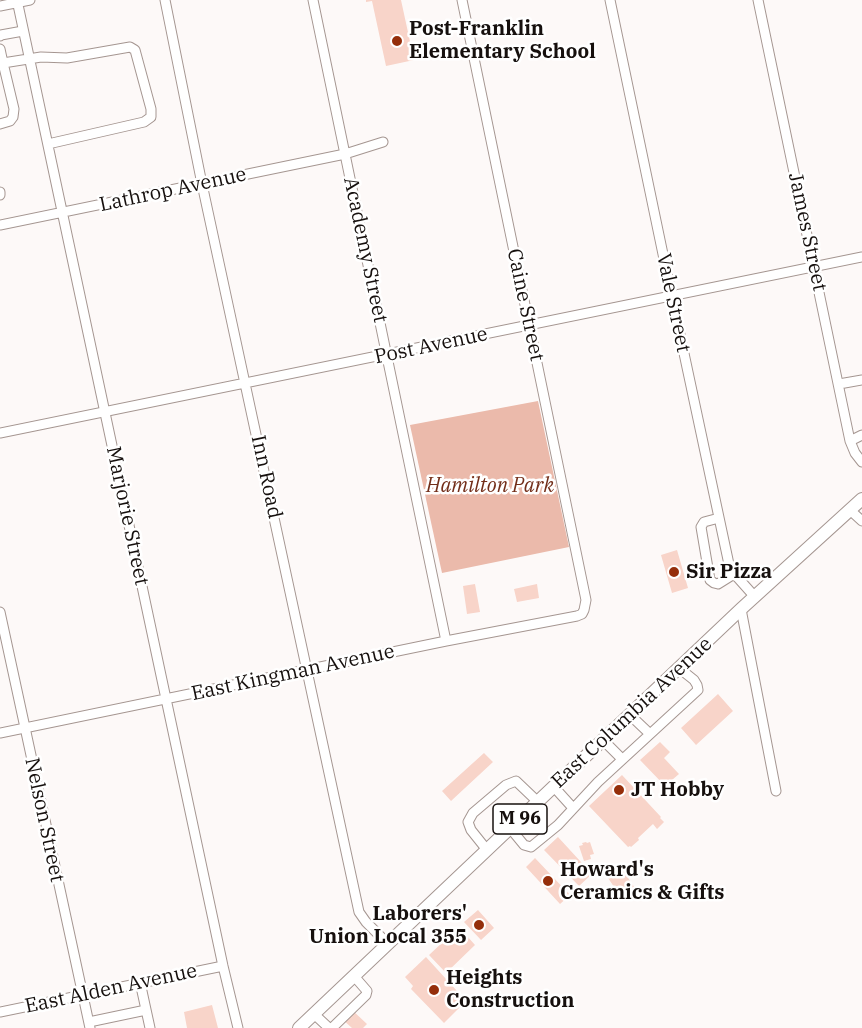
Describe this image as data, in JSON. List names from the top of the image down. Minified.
{"streets":{"main road":["East Columbia Avenue","M 96"],"street":["Lathrop Avenue","James Street","Academy Street","Vale Street","Caine Street","Post Avenue","Inn Road","Marjorie Street","East Kingman Avenue","Nelson Street","East Alden Avenue"]},"crossings":[["Lathrop Avenue","Academy Street"],["Lathrop Avenue","Inn Road"],["Lathrop Avenue","Marjorie Street"],["James Street","Post Avenue"],["Academy Street","Post Avenue"],["Academy Street","East Kingman Avenue"],["Vale Street","Post Avenue"],["Vale Street","East Columbia Avenue"],["Caine Street","Post Avenue"],["Caine Street","East Kingman Avenue"],["Post Avenue","Inn Road"],["Post Avenue","Marjorie Street"],["Inn Road","East Kingman Avenue"],["Inn Road","East Columbia Avenue"],["Marjorie Street","East Kingman Avenue"],["Marjorie Street","East Alden Avenue"],["East Kingman Avenue","Nelson Street"],["Nelson Street","East Alden Avenue"]],"parks":["Hamilton Park"],"places":["Post-Franklin Elementary School","Sir Pizza","JT Hobby","Howard's Ceramics & Gifts","Laborers' Union Local 355","Heights Construction"]}
